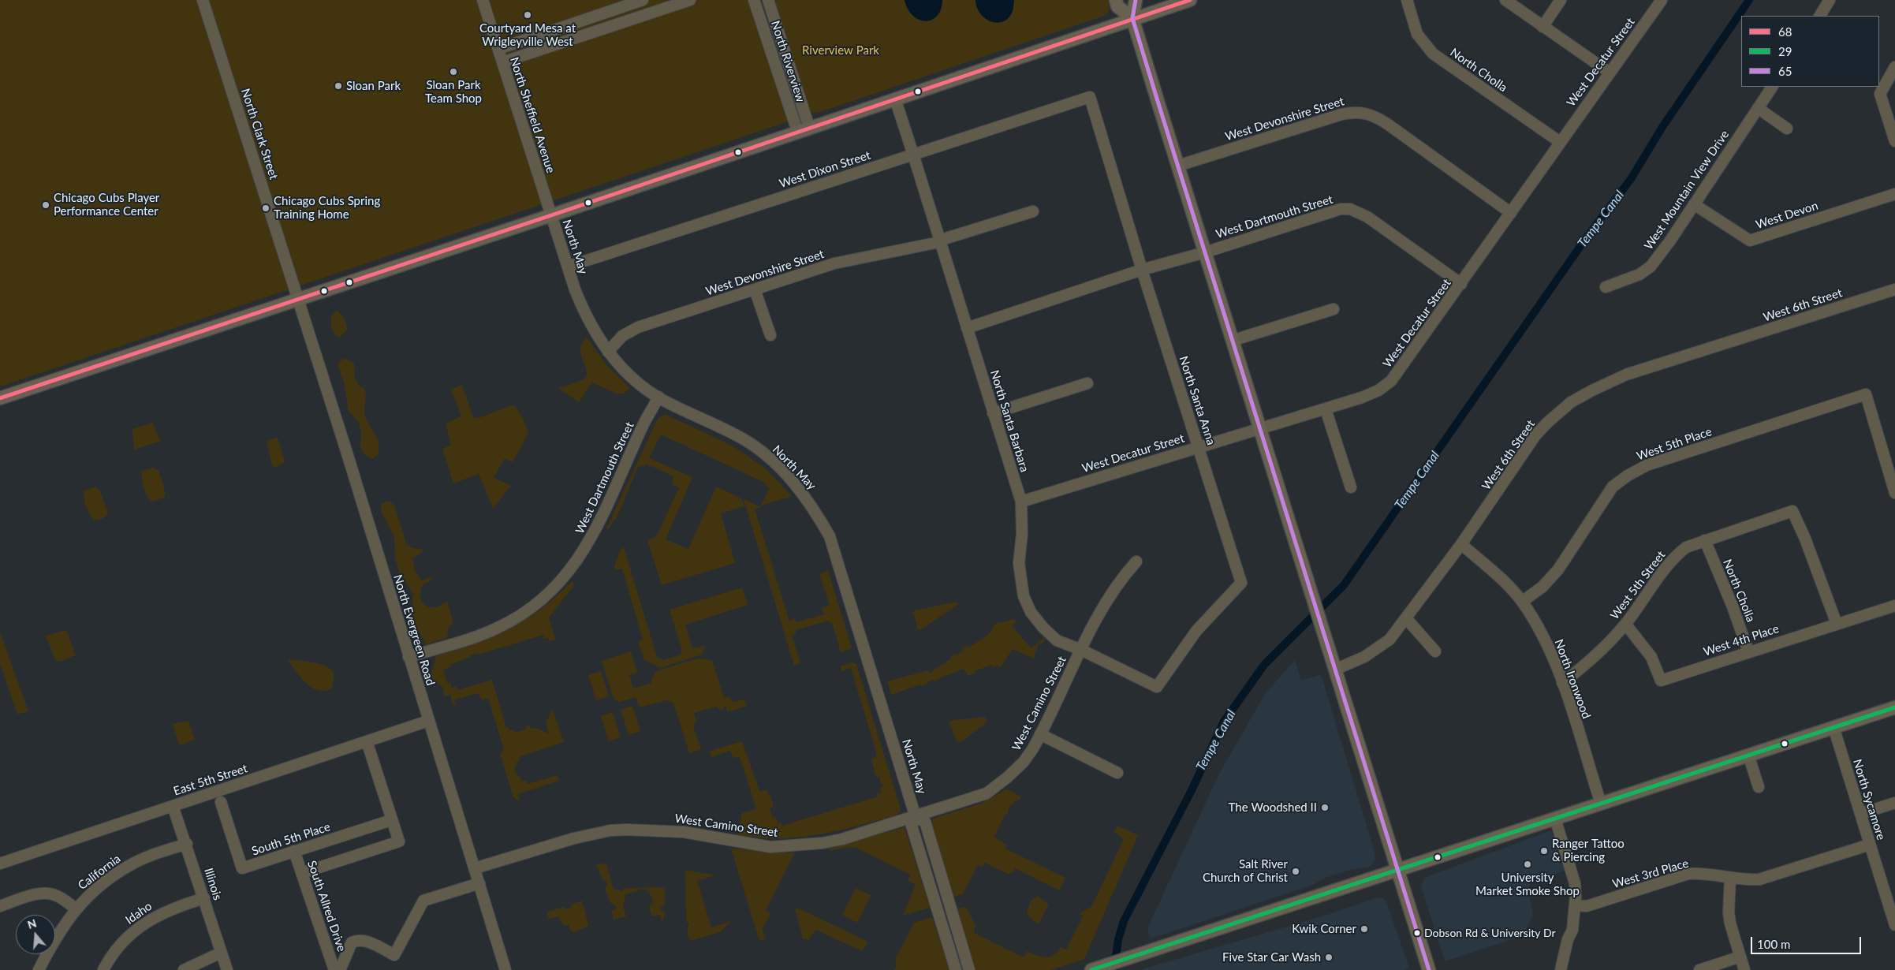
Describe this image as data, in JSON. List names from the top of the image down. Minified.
{"streets":{"street":["North Riverview","West Decatur Street","North Cholla","North Sheffield Avenue","West Devonshire Street","North Clark Street","West Dixon Street","West Mountain View Drive","West Devon","West Dartmouth Street","North May","West 6th Street","North Santa Anna","North Santa Barbara","West 5th Place","West 5th Street","North Evergreen Road","West 4th Place","North Ironwood","West Camino Street","East 5th Street","North Sycamore","South 5th Place","California","West 3rd Place","Illinois","South Allred Drive","Idaho"]},"crossings":[["West Decatur Street","North Cholla"],["West Decatur Street","West Devonshire Street"],["West Decatur Street","West Dartmouth Street"],["West Decatur Street","North Santa Anna"],["West Decatur Street","North Santa Barbara"],["North Cholla","West 5th Street"],["North Cholla","West 4th Place"],["North Sheffield Avenue","North May"],["West Devonshire Street","North May"],["West Devonshire Street","North Santa Barbara"],["North Clark Street","North Evergreen Road"],["West Dixon Street","North May"],["West Dixon Street","North Santa Anna"],["West Dixon Street","North Santa Barbara"],["West Mountain View Drive","West Devon"],["West Dartmouth Street","North May"],["West Dartmouth Street","North Santa Anna"],["West Dartmouth Street","North Santa Barbara"],["West Dartmouth Street","North Evergreen Road"],["North May","West Camino Street"],["West 6th Street","North Ironwood"],["North Santa Anna","North Santa Barbara"],["North Santa Barbara","West Camino Street"],["West 5th Place","North Ironwood"],["West 5th Street","West 4th Place"],["West 5th Street","North Ironwood"],["North Evergreen Road","West Camino Street"],["North Evergreen Road","East 5th Street"],["East 5th Street","Illinois"],["North Sycamore","West 3rd Place"],["South 5th Place","South Allred Drive"],["California","Illinois"],["Illinois","Idaho"]],"water":["Tempe Canal"],"parks":["Riverview Park"],"places":["Courtyard Mesa at Wrigleyville West","Sloan Park Team Shop","Sloan Park","Chicago Cubs Player Performance Center","Chicago Cubs Spring Training Home","The Woodshed II","Ranger Tattoo & Piercing","University Market Smoke Shop","Salt River Church of Christ","Kwik Corner","Dobson Rd & University Dr","Five Star Car Wash"],"lines":["transit line 68","transit line 65","transit line 29"],"legend":["68","29","65"],"scale_bar":"100 m","north":"top"}
